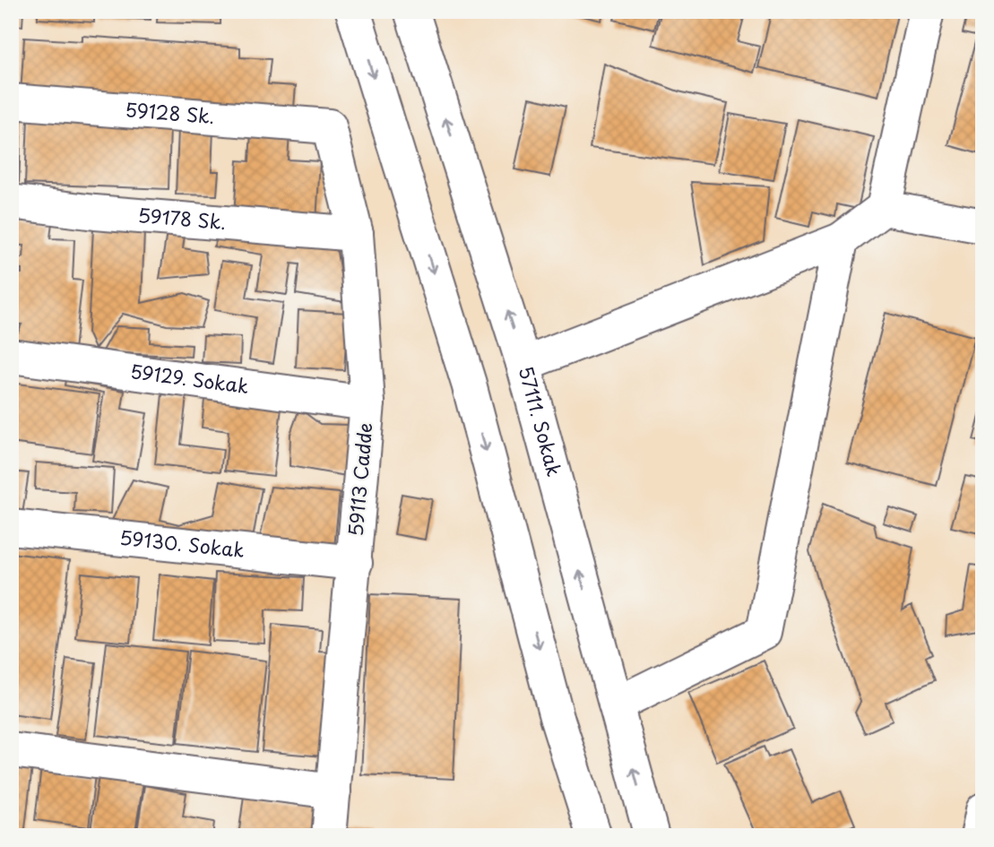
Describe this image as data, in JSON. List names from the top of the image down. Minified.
{"streets":{"street":["59128 Sk.","59178 Sk.","59129. Sokak","57111. Sokak","59113 Cadde","59130. Sokak"]},"crossings":[["59128 Sk.","59113 Cadde"],["59178 Sk.","59113 Cadde"],["59129. Sokak","59113 Cadde"],["59113 Cadde","59130. Sokak"]]}
